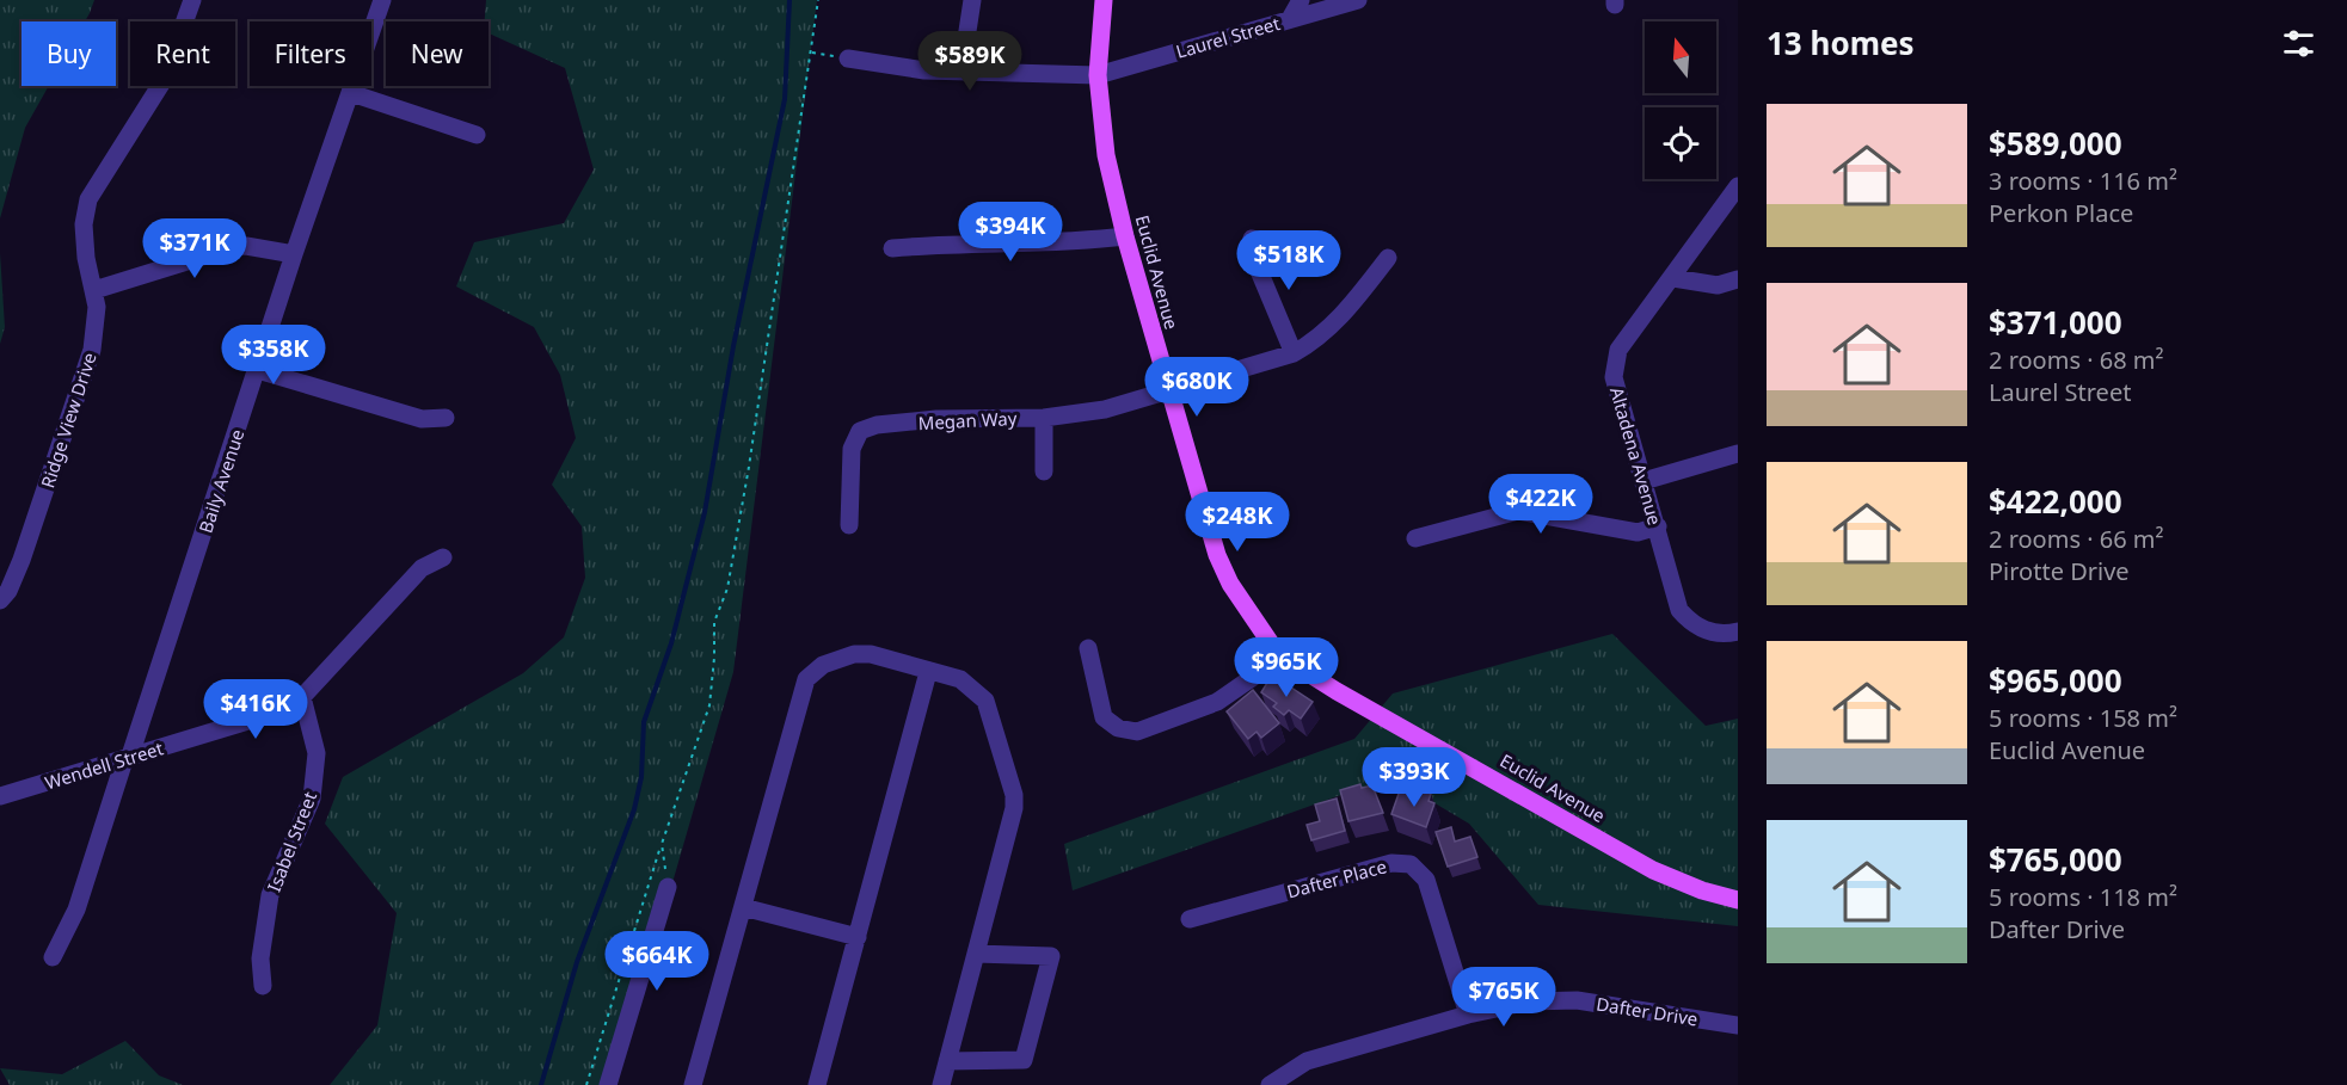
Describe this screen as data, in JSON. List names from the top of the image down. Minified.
{"streets":{"main road":["Euclid Avenue"],"street":["Laurel Street","Ridge View Drive","Megan Way","Altadena Avenue","Baily Avenue","Wendell Street","Isabel Street","Dafter Place","Dafter Drive"]},"crossings":[["Laurel Street","Euclid Avenue"],["Euclid Avenue","Megan Way"],["Baily Avenue","Wendell Street"],["Wendell Street","Isabel Street"],["Dafter Place","Dafter Drive"]],"north":"top","page":{"heading":"13 homes","chip":["Buy","Rent","Filters","New"],"price":["$589K","$394K","$371K","$518K","$358K","$680K","$422K","$248K","$965K","$416K","$393K","$664K","$765K"],"list":[{"name":"$589,000","note":"3 rooms · 116 m² · Perkon Place"},{"name":"$371,000","note":"2 rooms · 68 m² · Laurel Street"},{"name":"$422,000","note":"2 rooms · 66 m² · Pirotte Drive"},{"name":"$965,000","note":"5 rooms · 158 m² · Euclid Avenue"},{"name":"$765,000","note":"5 rooms · 118 m² · Dafter Drive"}]}}
